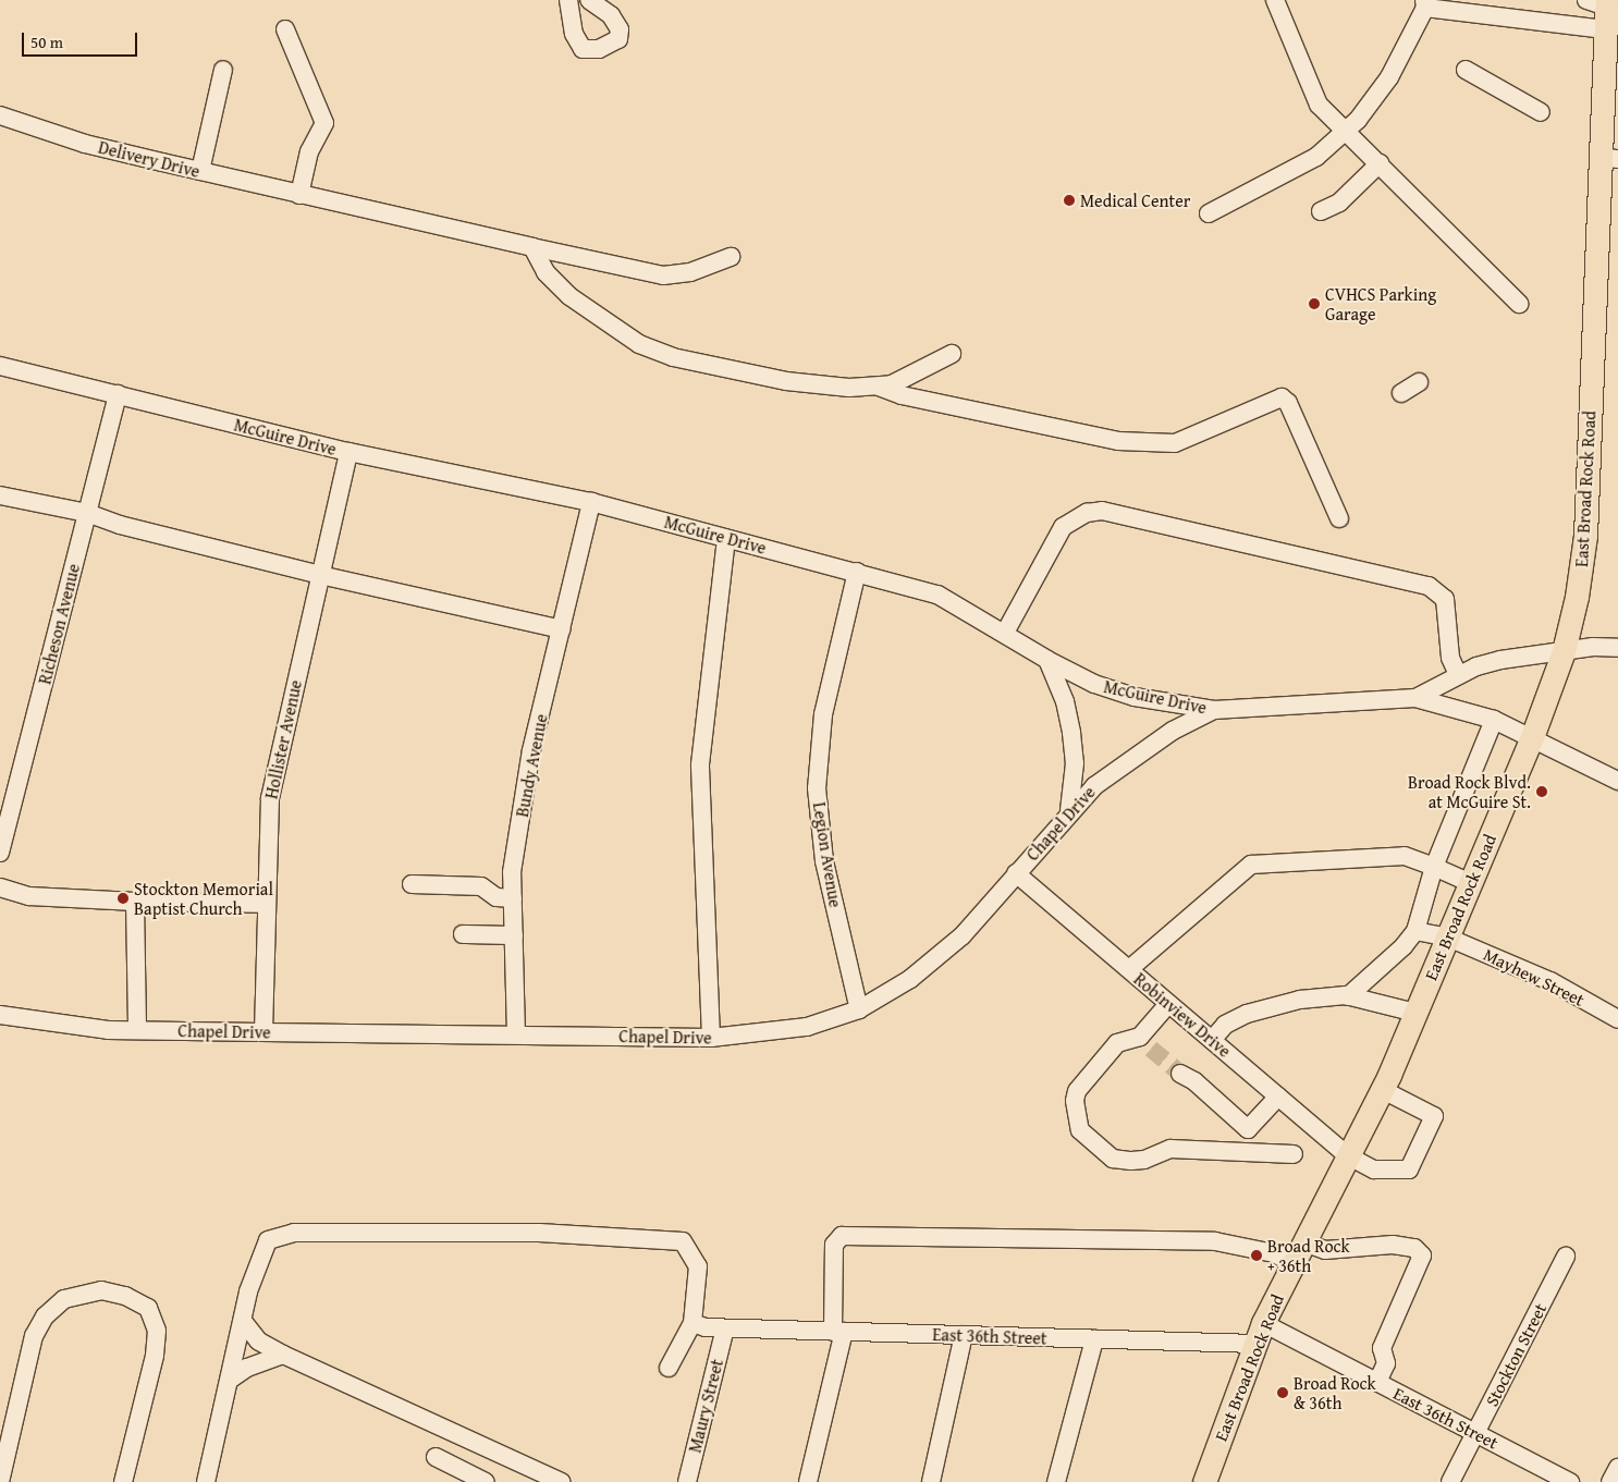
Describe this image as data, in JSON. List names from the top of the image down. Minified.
{"streets":{"main road":["East Broad Rock Road"],"street":["Delivery Drive","McGuire Drive","Richeson Avenue","Hollister Avenue","Bundy Avenue","Chapel Drive","Legion Avenue","Mayhew Street","Robinview Drive","East 36th Street","Stockton Street","Maury Street"]},"crossings":[["McGuire Drive","East Broad Rock Road"],["McGuire Drive","Richeson Avenue"],["McGuire Drive","Hollister Avenue"],["McGuire Drive","Bundy Avenue"],["McGuire Drive","Chapel Drive"],["McGuire Drive","Legion Avenue"],["East Broad Rock Road","Mayhew Street"],["East Broad Rock Road","Robinview Drive"],["East Broad Rock Road","East 36th Street"],["Hollister Avenue","Chapel Drive"],["Bundy Avenue","Chapel Drive"],["Chapel Drive","Legion Avenue"],["Chapel Drive","Robinview Drive"],["East 36th Street","Stockton Street"],["East 36th Street","Maury Street"]],"places":["Medical Center","CVHCS Parking Garage","Broad Rock Blvd. at McGuire St.","Stockton Memorial Baptist Church","Broad Rock + 36th","Broad Rock & 36th"],"scale_bar":"50 m"}
